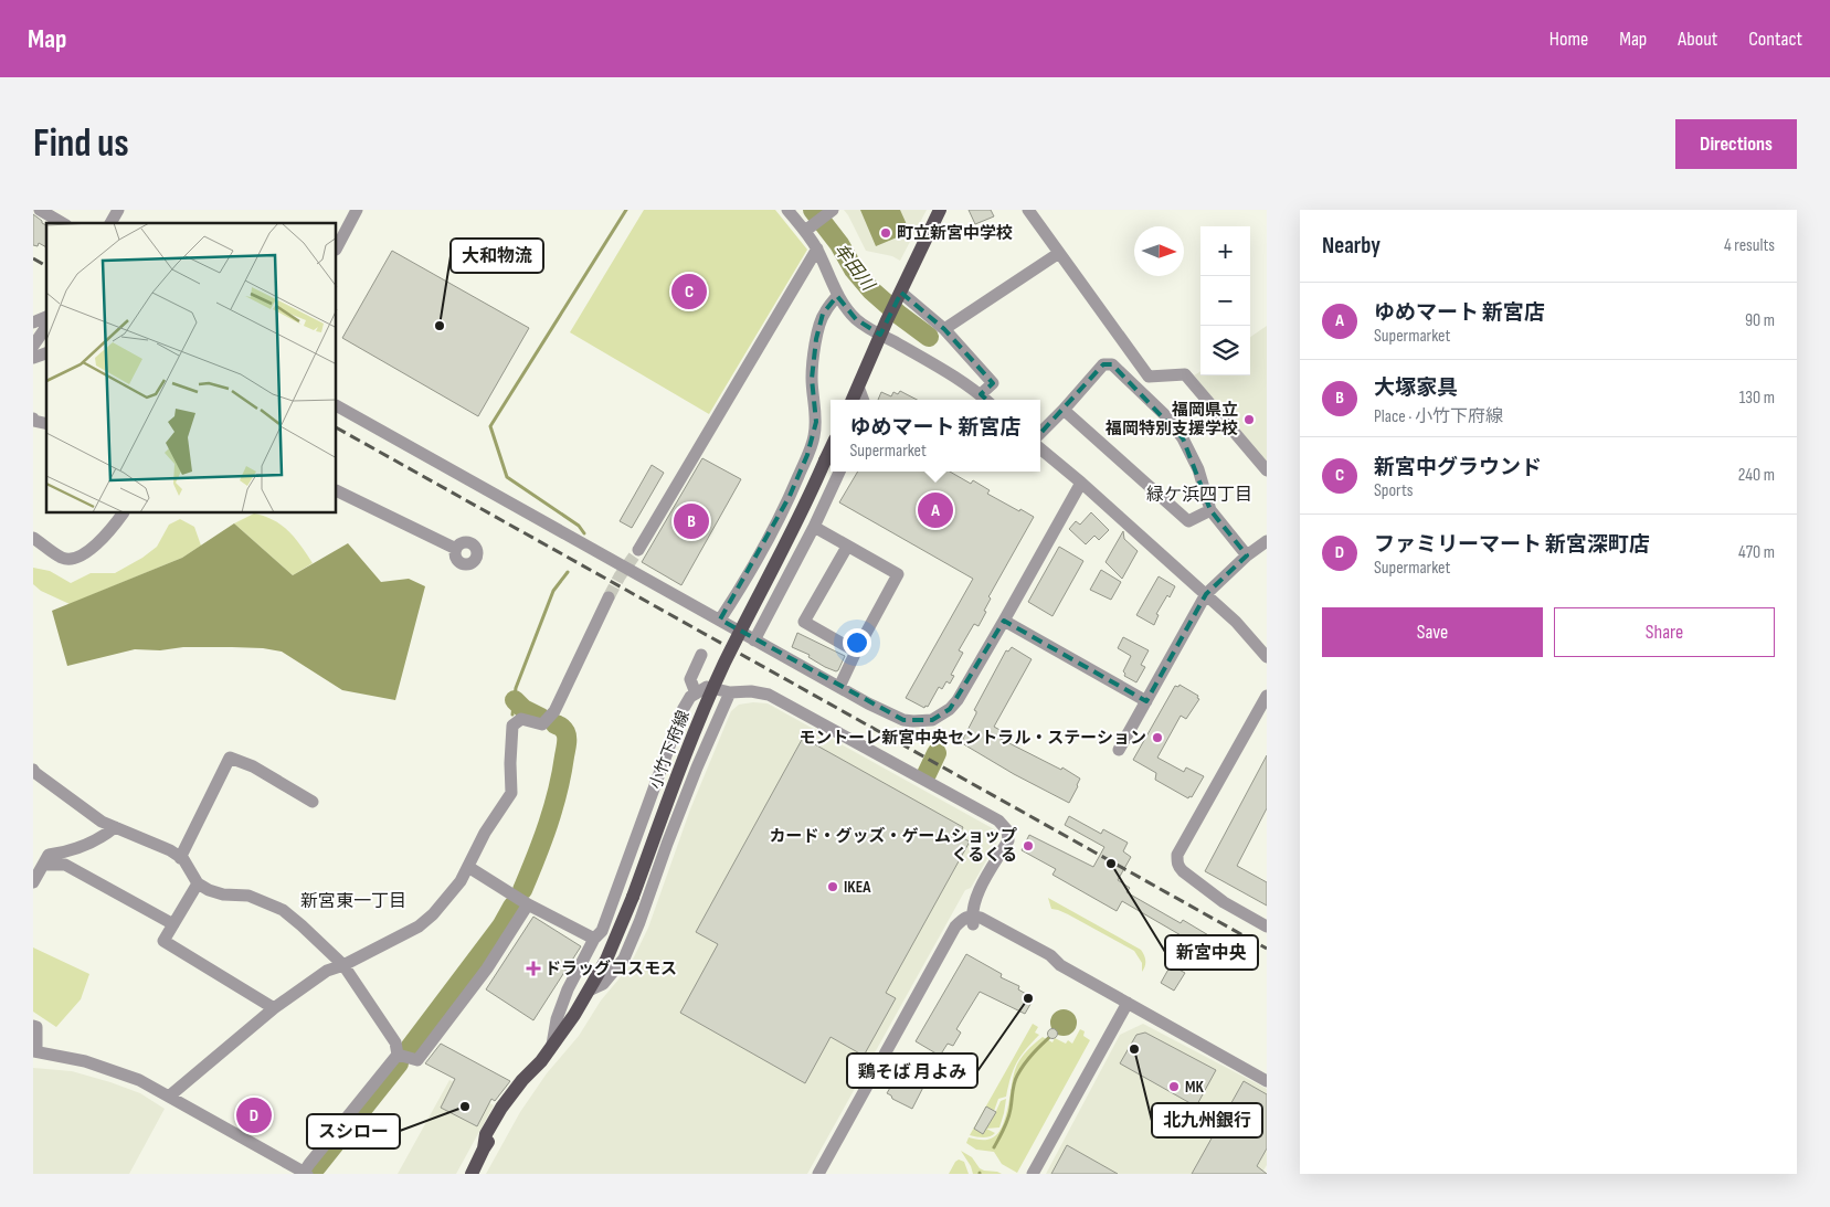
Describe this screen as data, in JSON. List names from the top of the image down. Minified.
{"streets":{"main road":["小竹下府線"]},"districts":["緑ケ浜四丁目","新宮東一丁目"],"water":["牟田川"],"places":{"other":["町立新宮中学校","大和物流","福岡県立 福岡特別支援学校","モントーレ新宮中央セントラル・ステーション","カード・グッズ・ゲームショップ くるくる","新宮中央","IKEA","鶏そば 月よみ","北九州銀行","MK","スシロー"],"health":["ドラッグコスモス"]},"north":"right","page":{"header":"Map","nav":["Home","Map","About","Contact"],"buttons":["Directions",["Save","Share"]],"title":"Find us","heading":["Nearby","4 results"],"map_buttons":["+","−"],"pins":["C","A","B","D"],"list":[{"mark":"A","name":"ゆめマート 新宮店","note":"Supermarket","value":"90 m"},{"mark":"B","name":"大塚家具","note":"Place · 小竹下府線","value":"130 m"},{"mark":"C","name":"新宮中グラウンド","note":"Sports","value":"240 m"},{"mark":"D","name":"ファミリーマート 新宮深町店","note":"Supermarket","value":"470 m"}],"popup":["ゆめマート 新宮店","Supermarket"]}}
